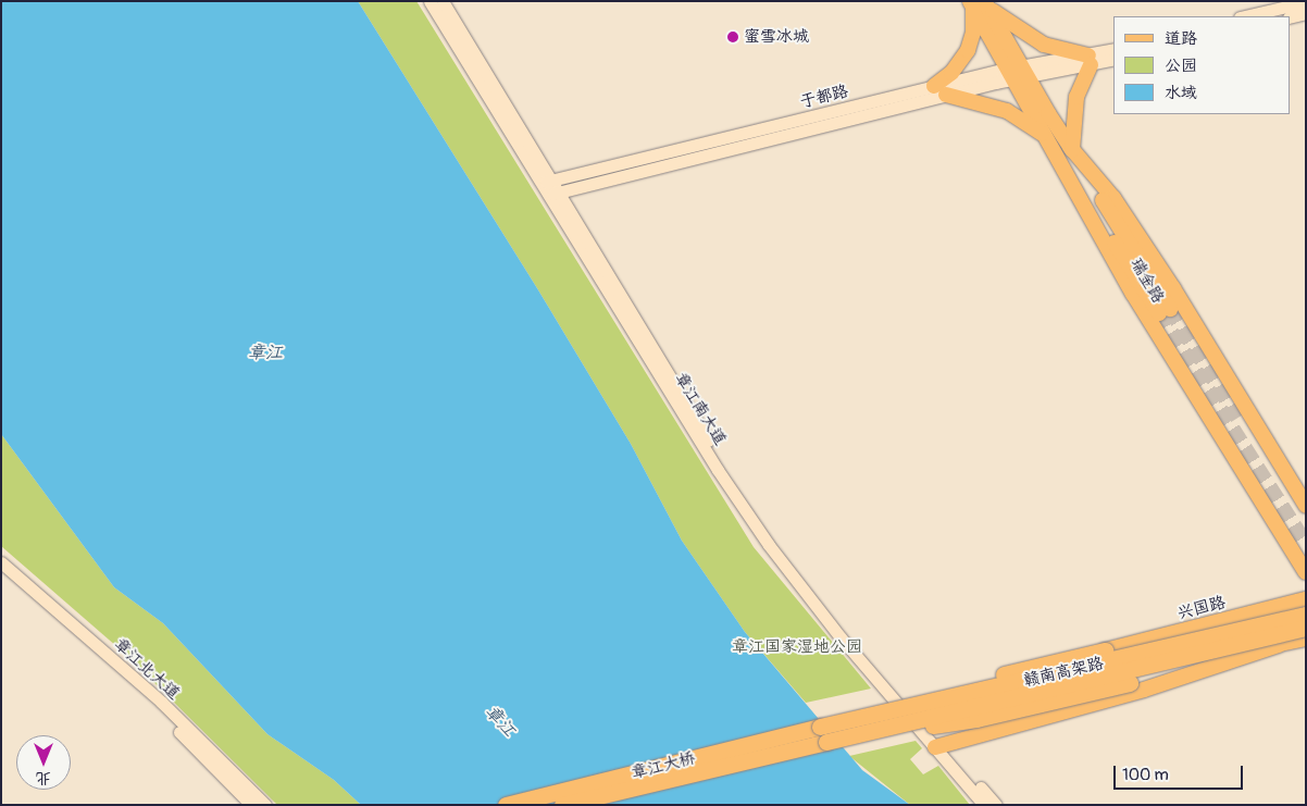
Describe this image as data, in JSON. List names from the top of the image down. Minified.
{"streets":{"highway":["赣南高架路","章江大桥"],"main road":["于都路","瑞金路","章江南大道","兴国路","章江北大道"]},"crossings":[["于都路","瑞金路"],["于都路","章江南大道"],["赣南高架路","章江大桥"]],"water":["章江"],"parks":["章江国家湿地公园"],"places":["蜜雪冰城"],"legend":["道路","公园","水域"],"scale_bar":"100 m","north":"bottom"}
